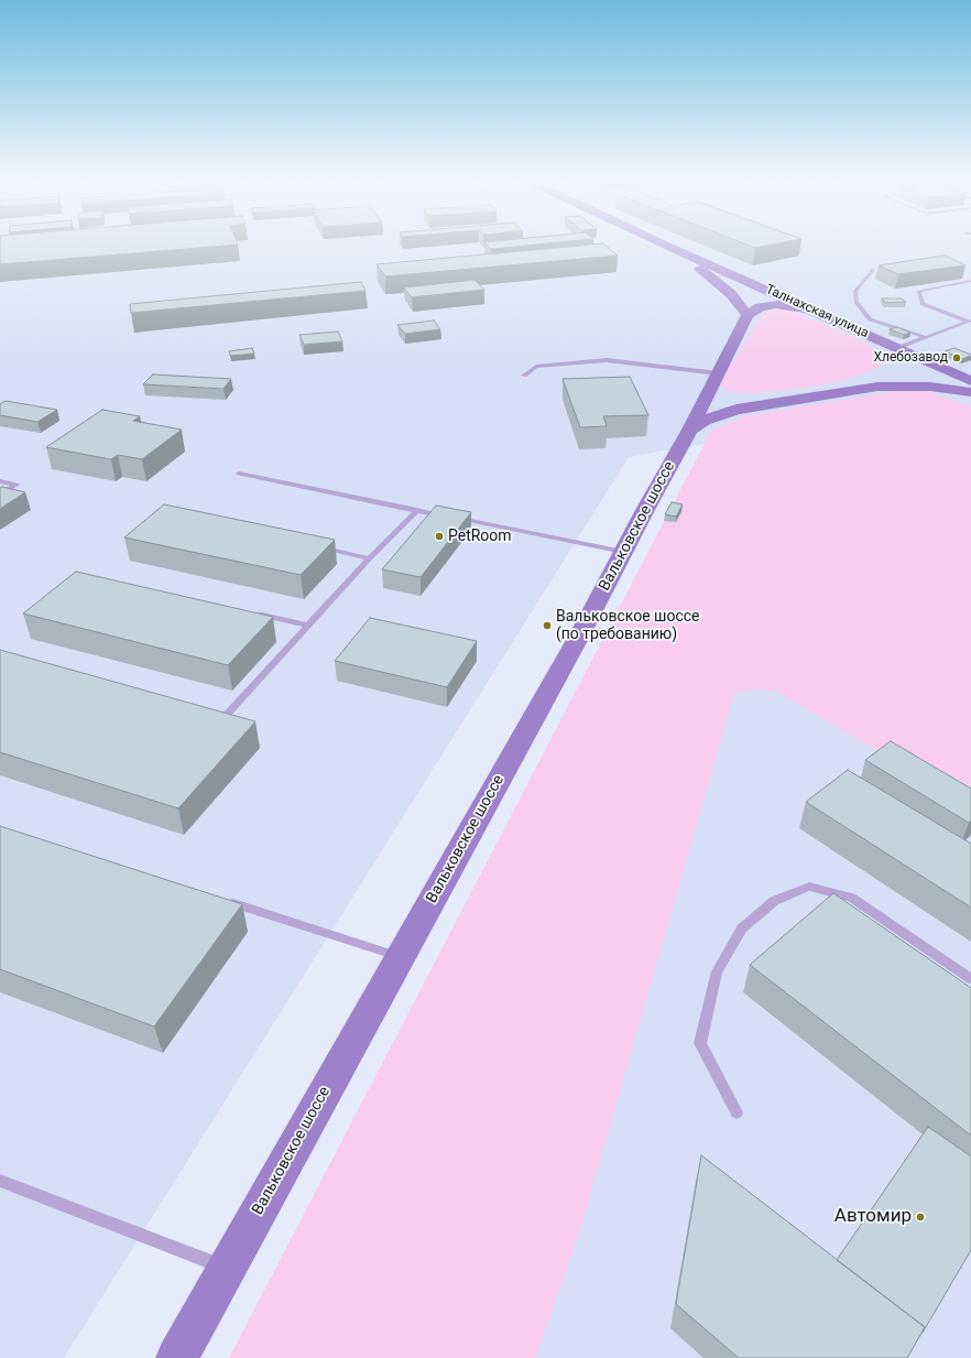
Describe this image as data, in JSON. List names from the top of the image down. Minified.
{"streets":{"main road":["Талнахская улица","Вальковское шоссе"]},"places":["Хлебозавод","PetRoom","Вальковское шоссе (по требованию)","Автомир"]}
